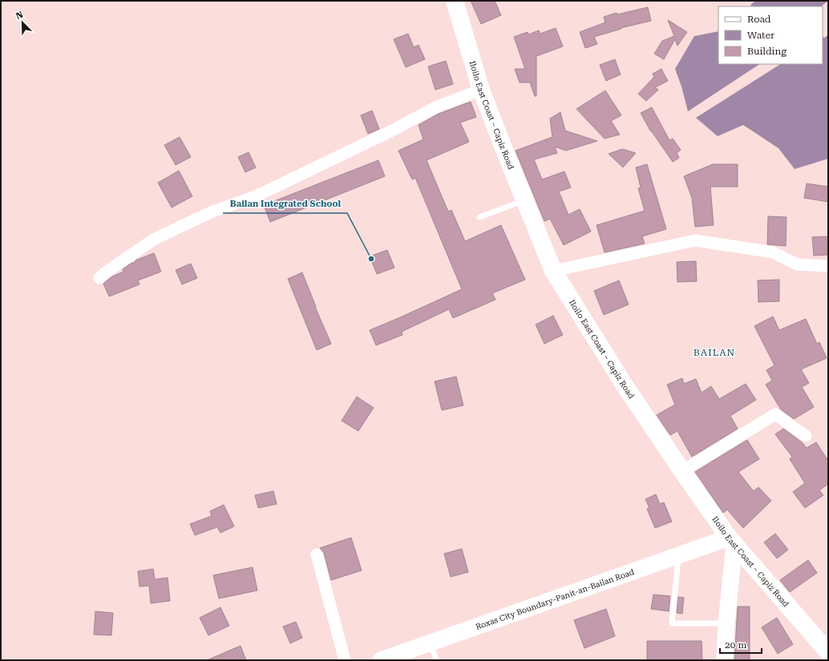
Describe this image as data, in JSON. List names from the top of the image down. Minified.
{"streets":{"main road":["Iloilo East Coast – Capiz Road","Roxas City Boundary-Panit-an-Bailan Road"]},"crossings":[["Iloilo East Coast – Capiz Road","Roxas City Boundary-Panit-an-Bailan Road"]],"districts":["BAILAN"],"places":["Bailan Integrated School"],"legend":["Road","Water","Building"],"scale_bar":"20 m","north":"top left"}
